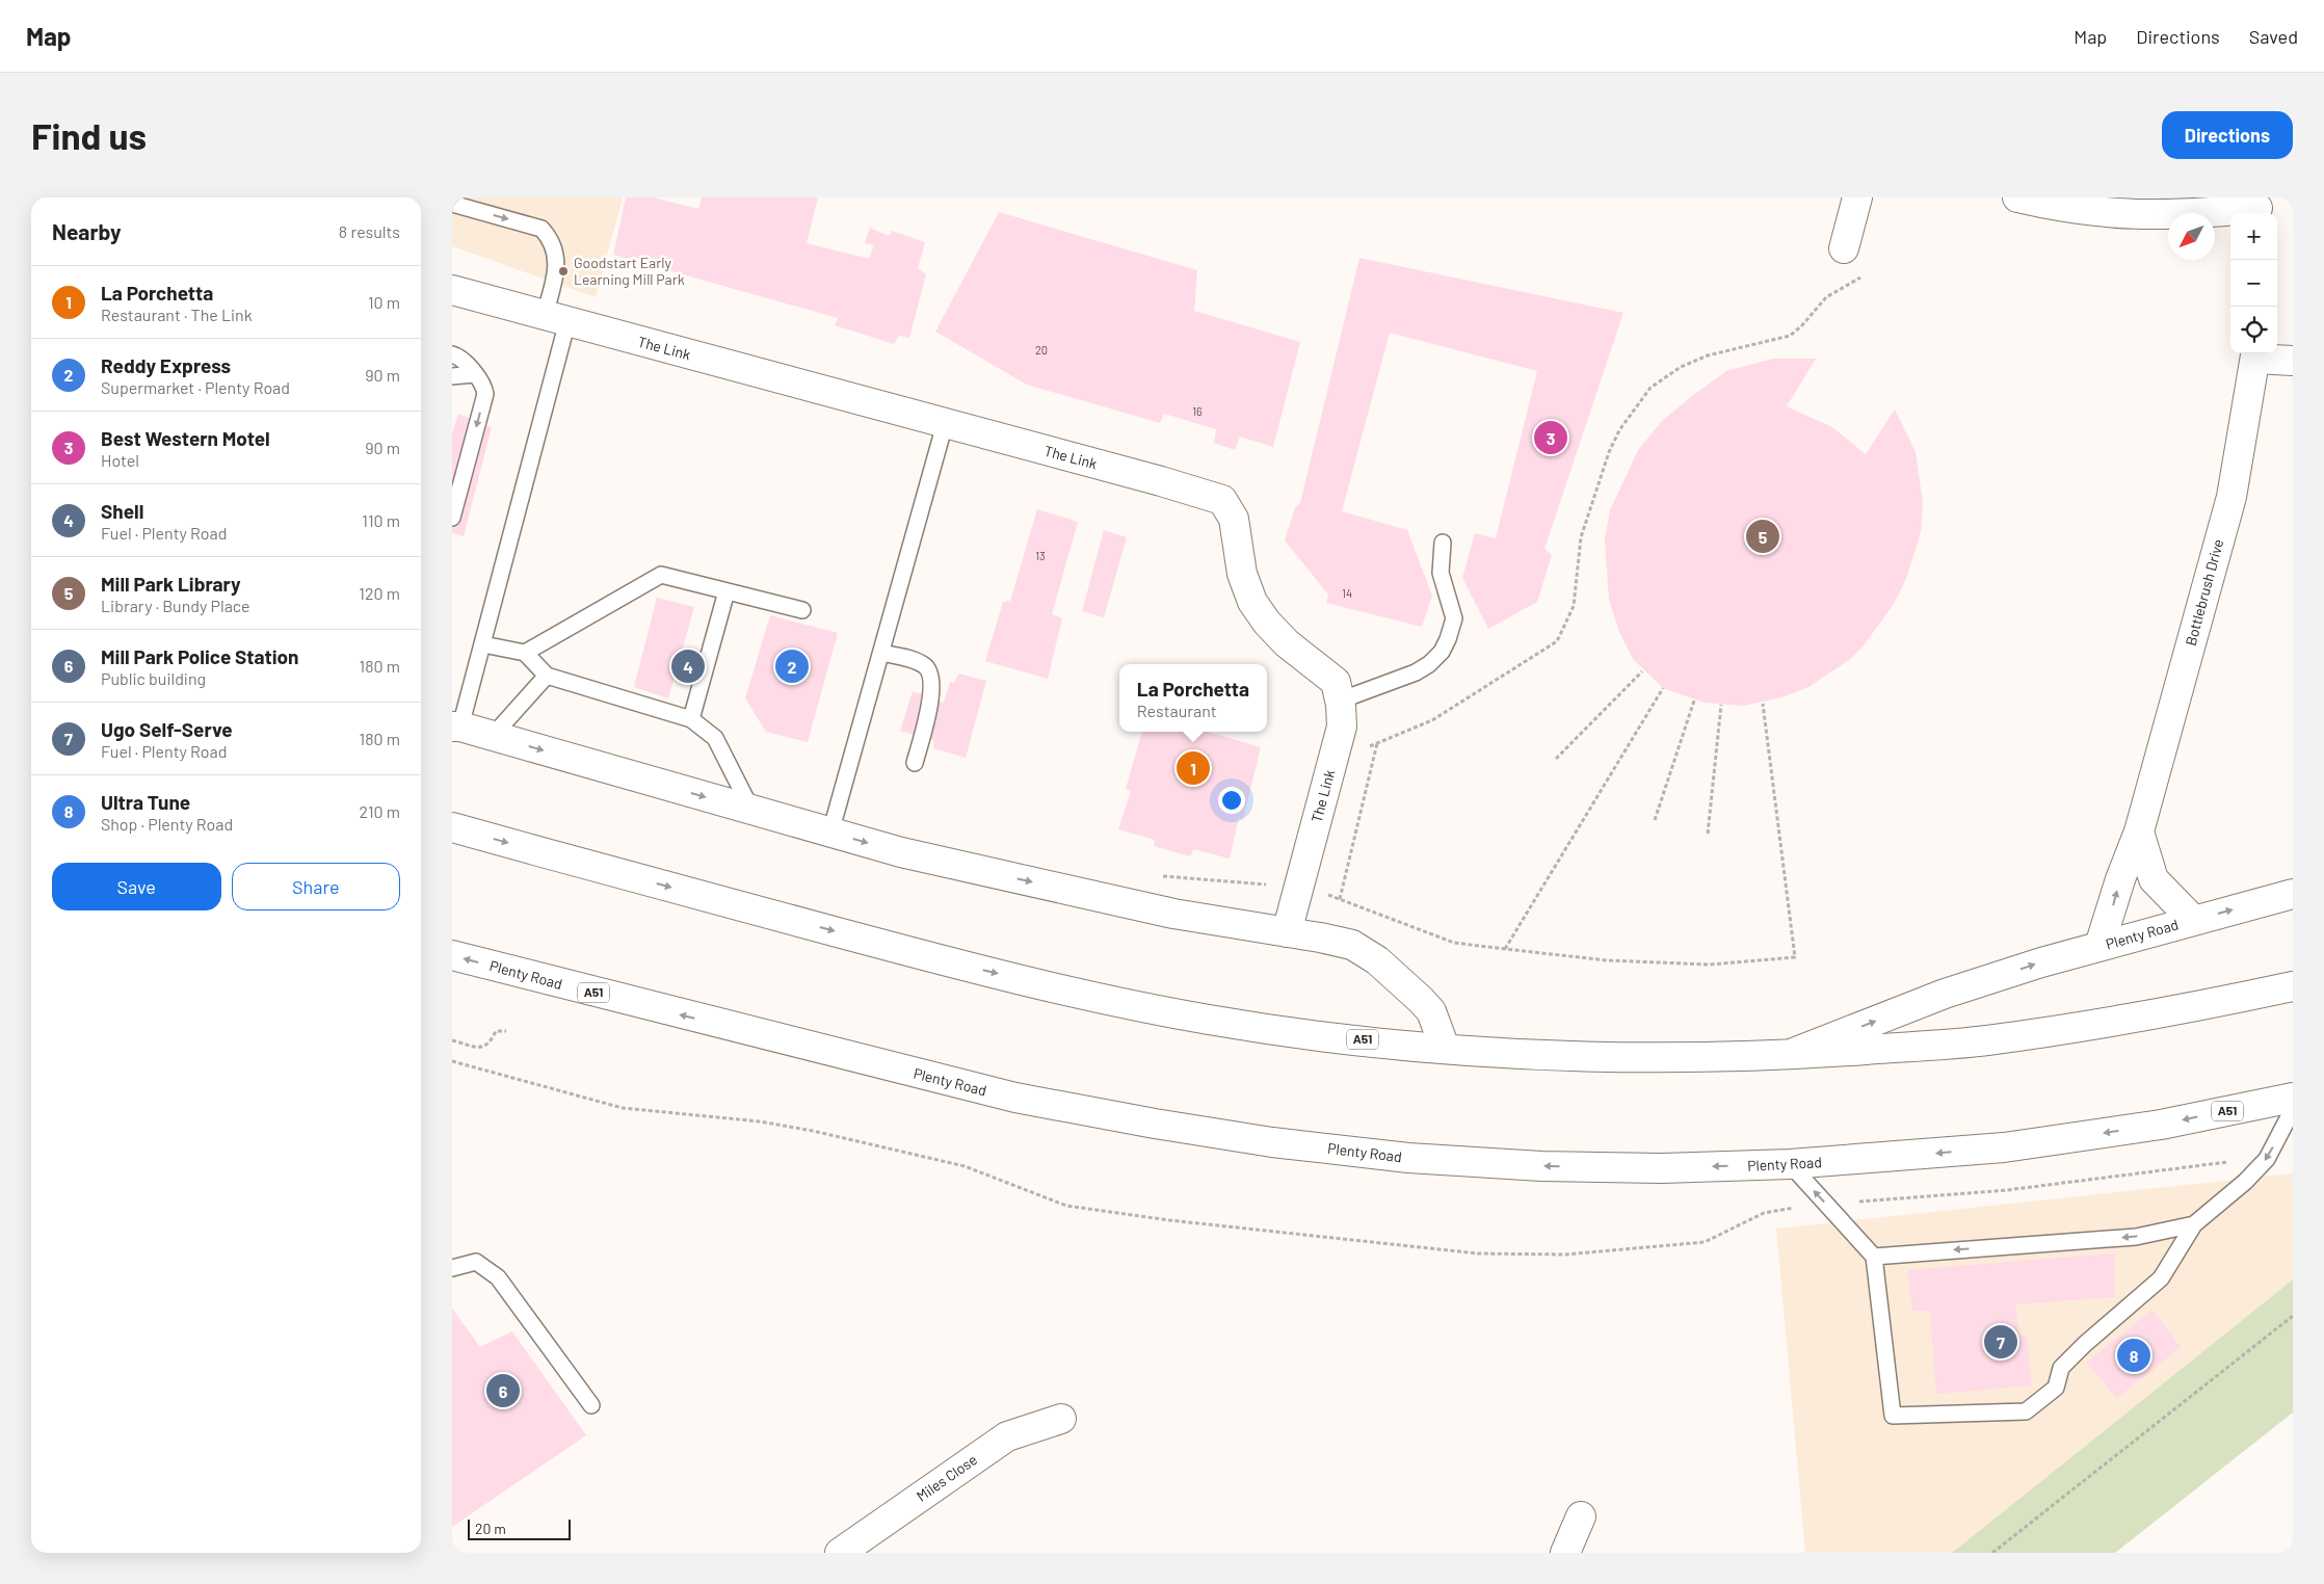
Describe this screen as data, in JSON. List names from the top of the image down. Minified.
{"streets":{"main road":["The Link","Bottlebrush Drive","Plenty Road","A51","Miles Close"]},"crossings":[["Bottlebrush Drive","Plenty Road"]],"places":["Goodstart Early Learning Mill Park"],"house_numbers":["20","16","13","14"],"scale_bar":"20 m","north":"bottom left","page":{"header":"Map","nav":["Map","Directions","Saved"],"buttons":["Directions",["Save","Share"]],"title":"Find us","heading":["Nearby","8 results"],"map_buttons":["+","−"],"list":[{"mark":"1","name":"La Porchetta","note":"Restaurant · The Link","value":"10 m"},{"mark":"2","name":"Reddy Express","note":"Supermarket · Plenty Road","value":"90 m"},{"mark":"3","name":"Best Western Motel","note":"Hotel","value":"90 m"},{"mark":"4","name":"Shell","note":"Fuel · Plenty Road","value":"110 m"},{"mark":"5","name":"Mill Park Library","note":"Library · Bundy Place","value":"120 m"},{"mark":"6","name":"Mill Park Police Station","note":"Public building","value":"180 m"},{"mark":"7","name":"Ugo Self-Serve","note":"Fuel · Plenty Road","value":"180 m"},{"mark":"8","name":"Ultra Tune","note":"Shop · Plenty Road","value":"210 m"}],"pins":["3","5","2","4","1","7","8","6"],"popup":["La Porchetta","Restaurant"],"scale":"20 m"}}
